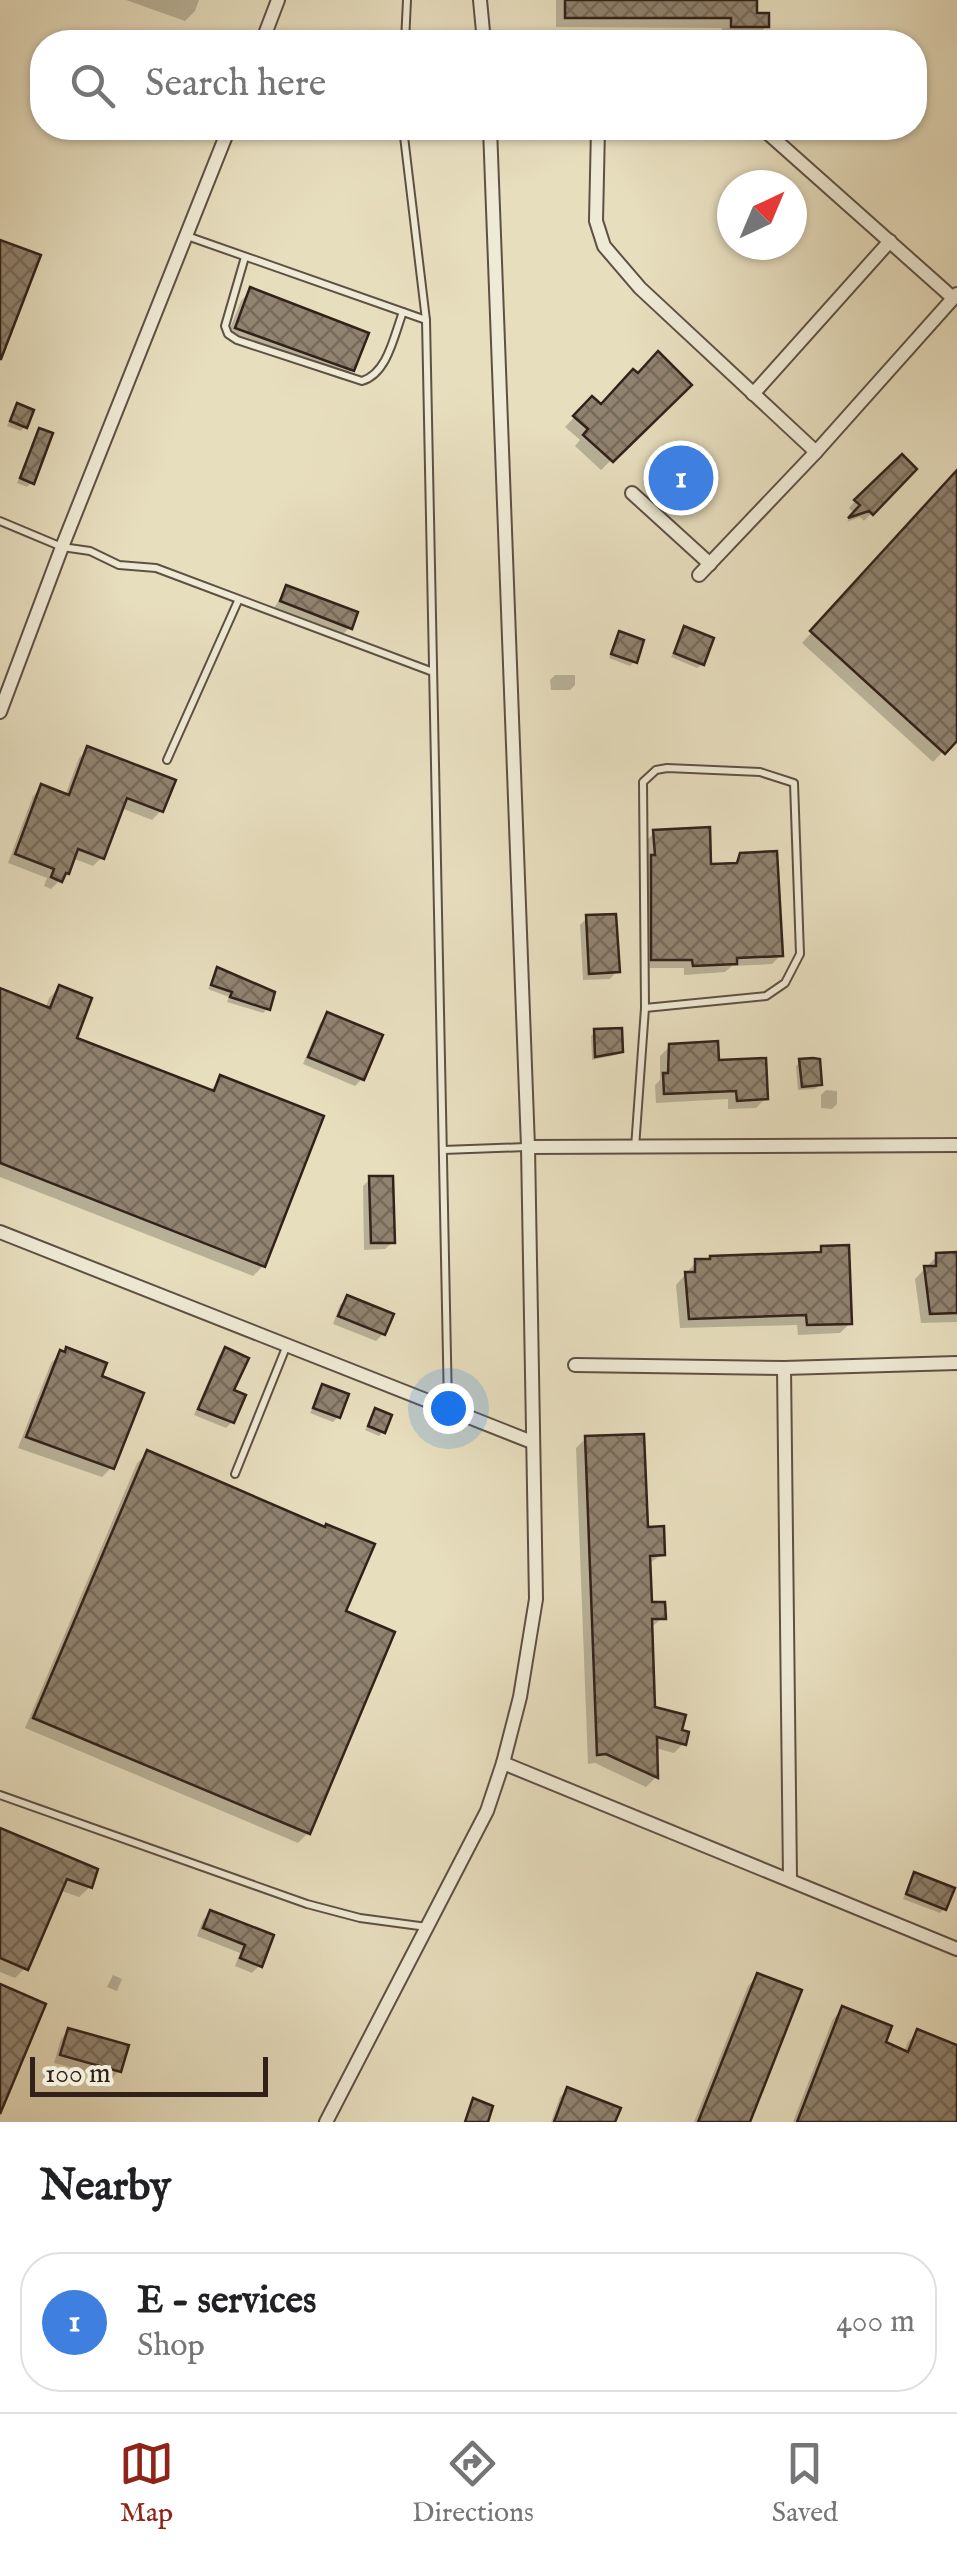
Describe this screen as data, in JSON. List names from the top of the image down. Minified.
{"scale_bar":"100 m","north":"top right","page":{"search":"Search here","pins":"1","scale":"100 m","heading":"Nearby","list":[{"mark":"1","name":"E - services","note":"Shop","value":"400 m"}],"nav":["Map","Directions","Saved"]}}
